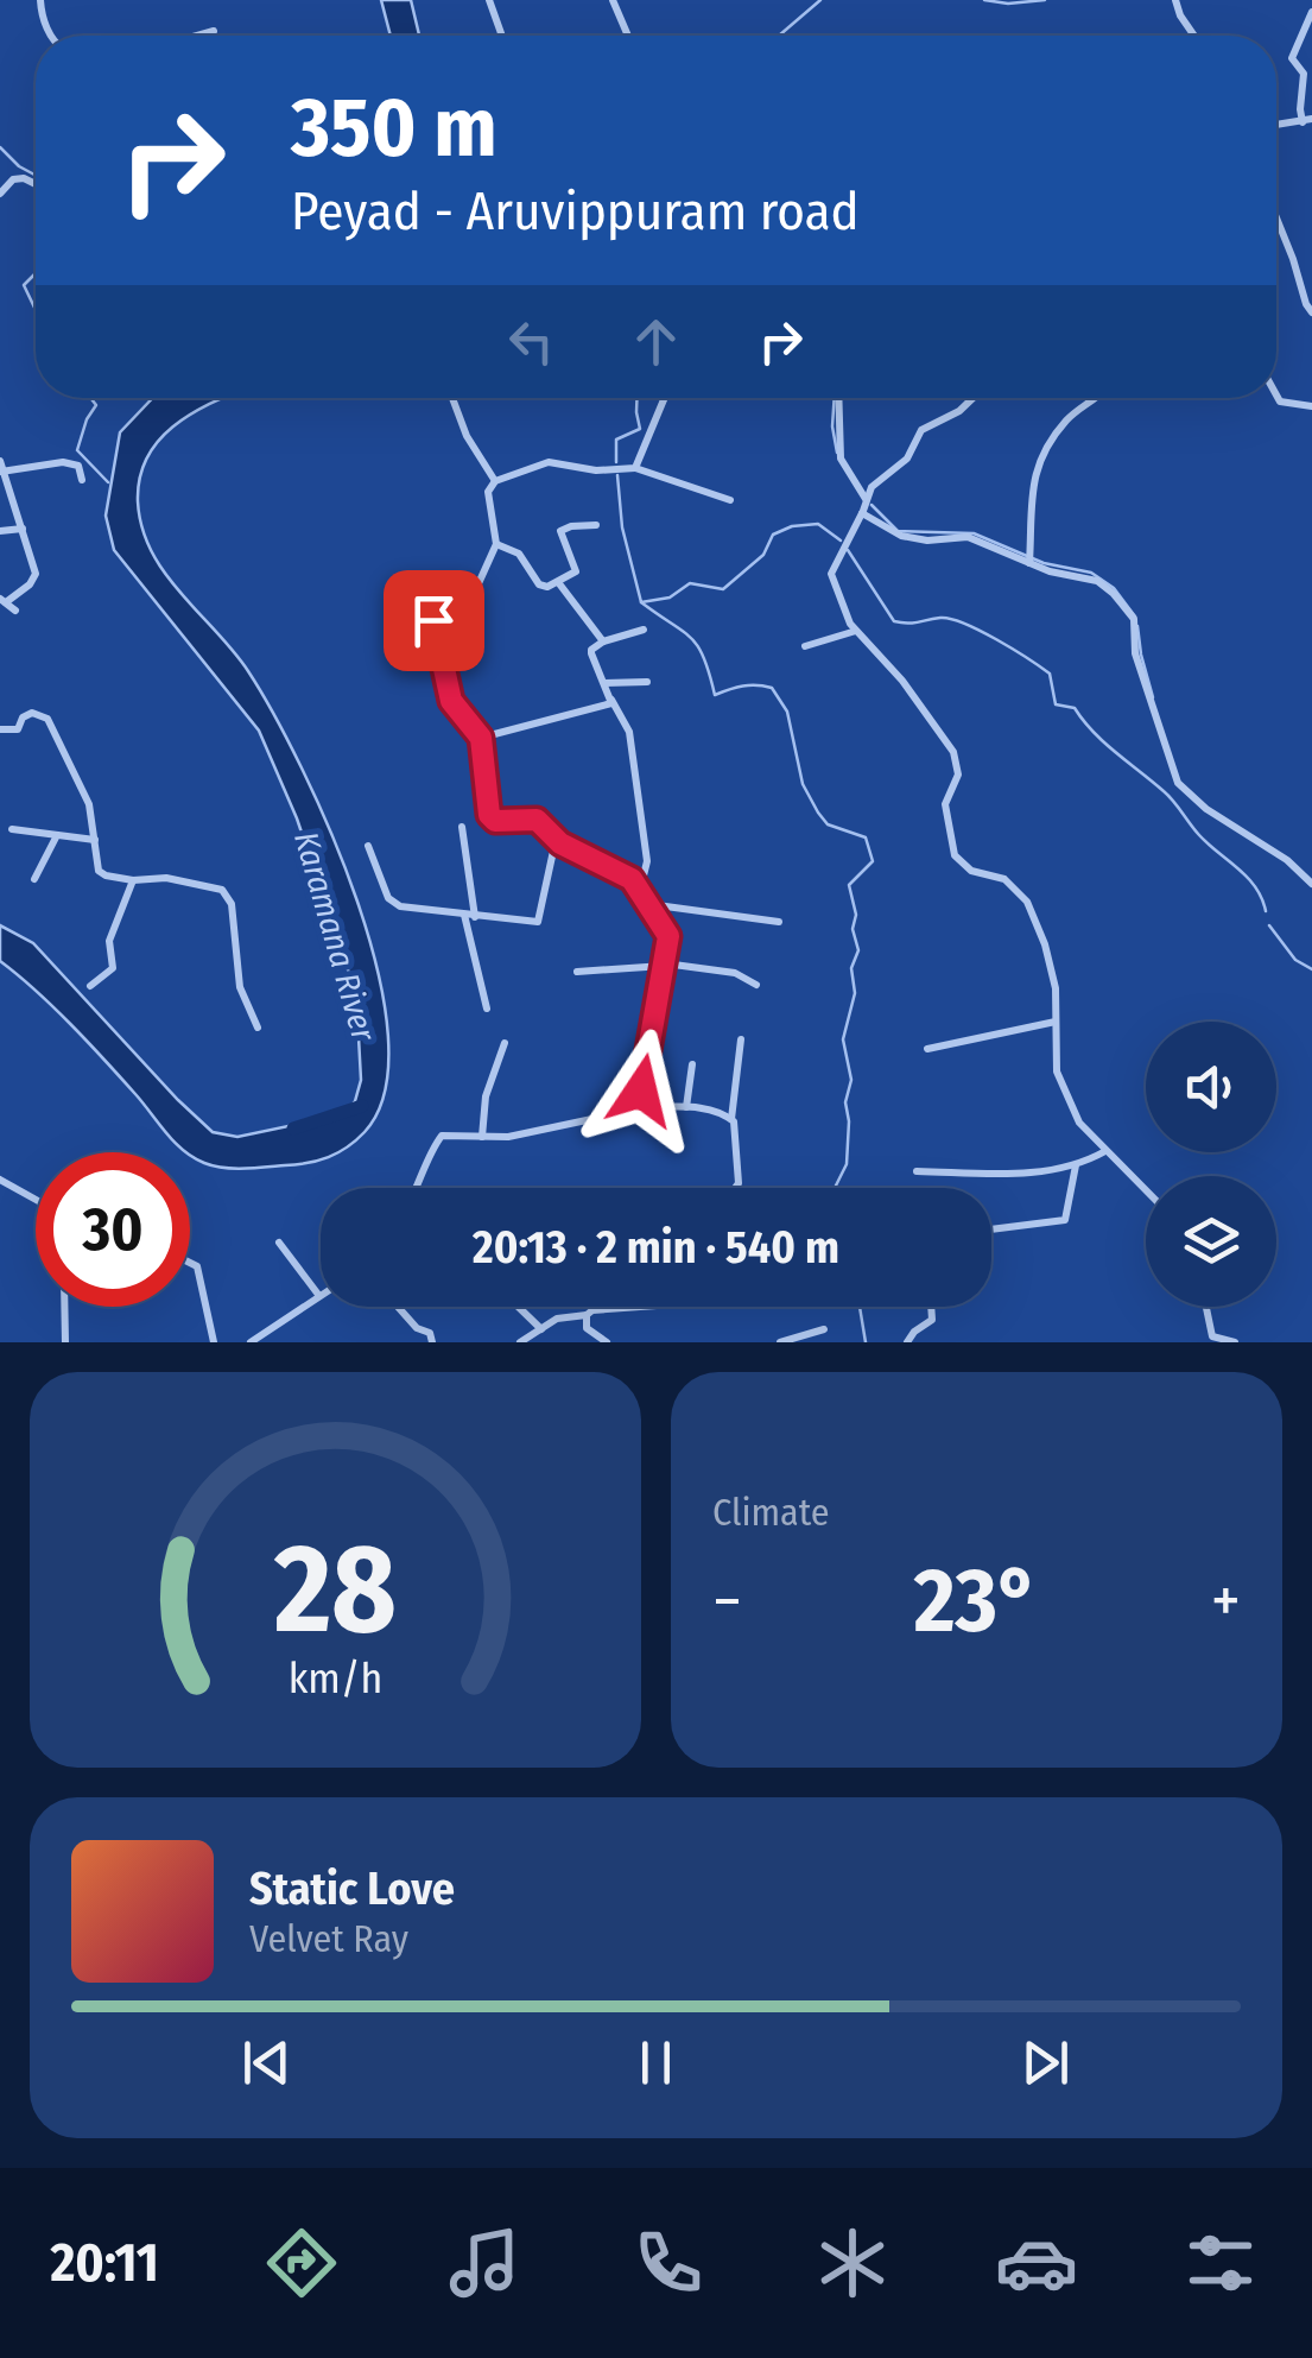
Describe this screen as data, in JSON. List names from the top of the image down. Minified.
{"water":["Karamana River"],"page":{"turn":["350 m","Peyad - Aruvippuram road"],"limit":"30","trip":"20:13 · 2 min · 540 m","tile":"Climate","heat":["−","23°","+"],"song":["Static Love","Velvet Ray"],"tabs":"20:11","gauge":["28","km/h"]}}
